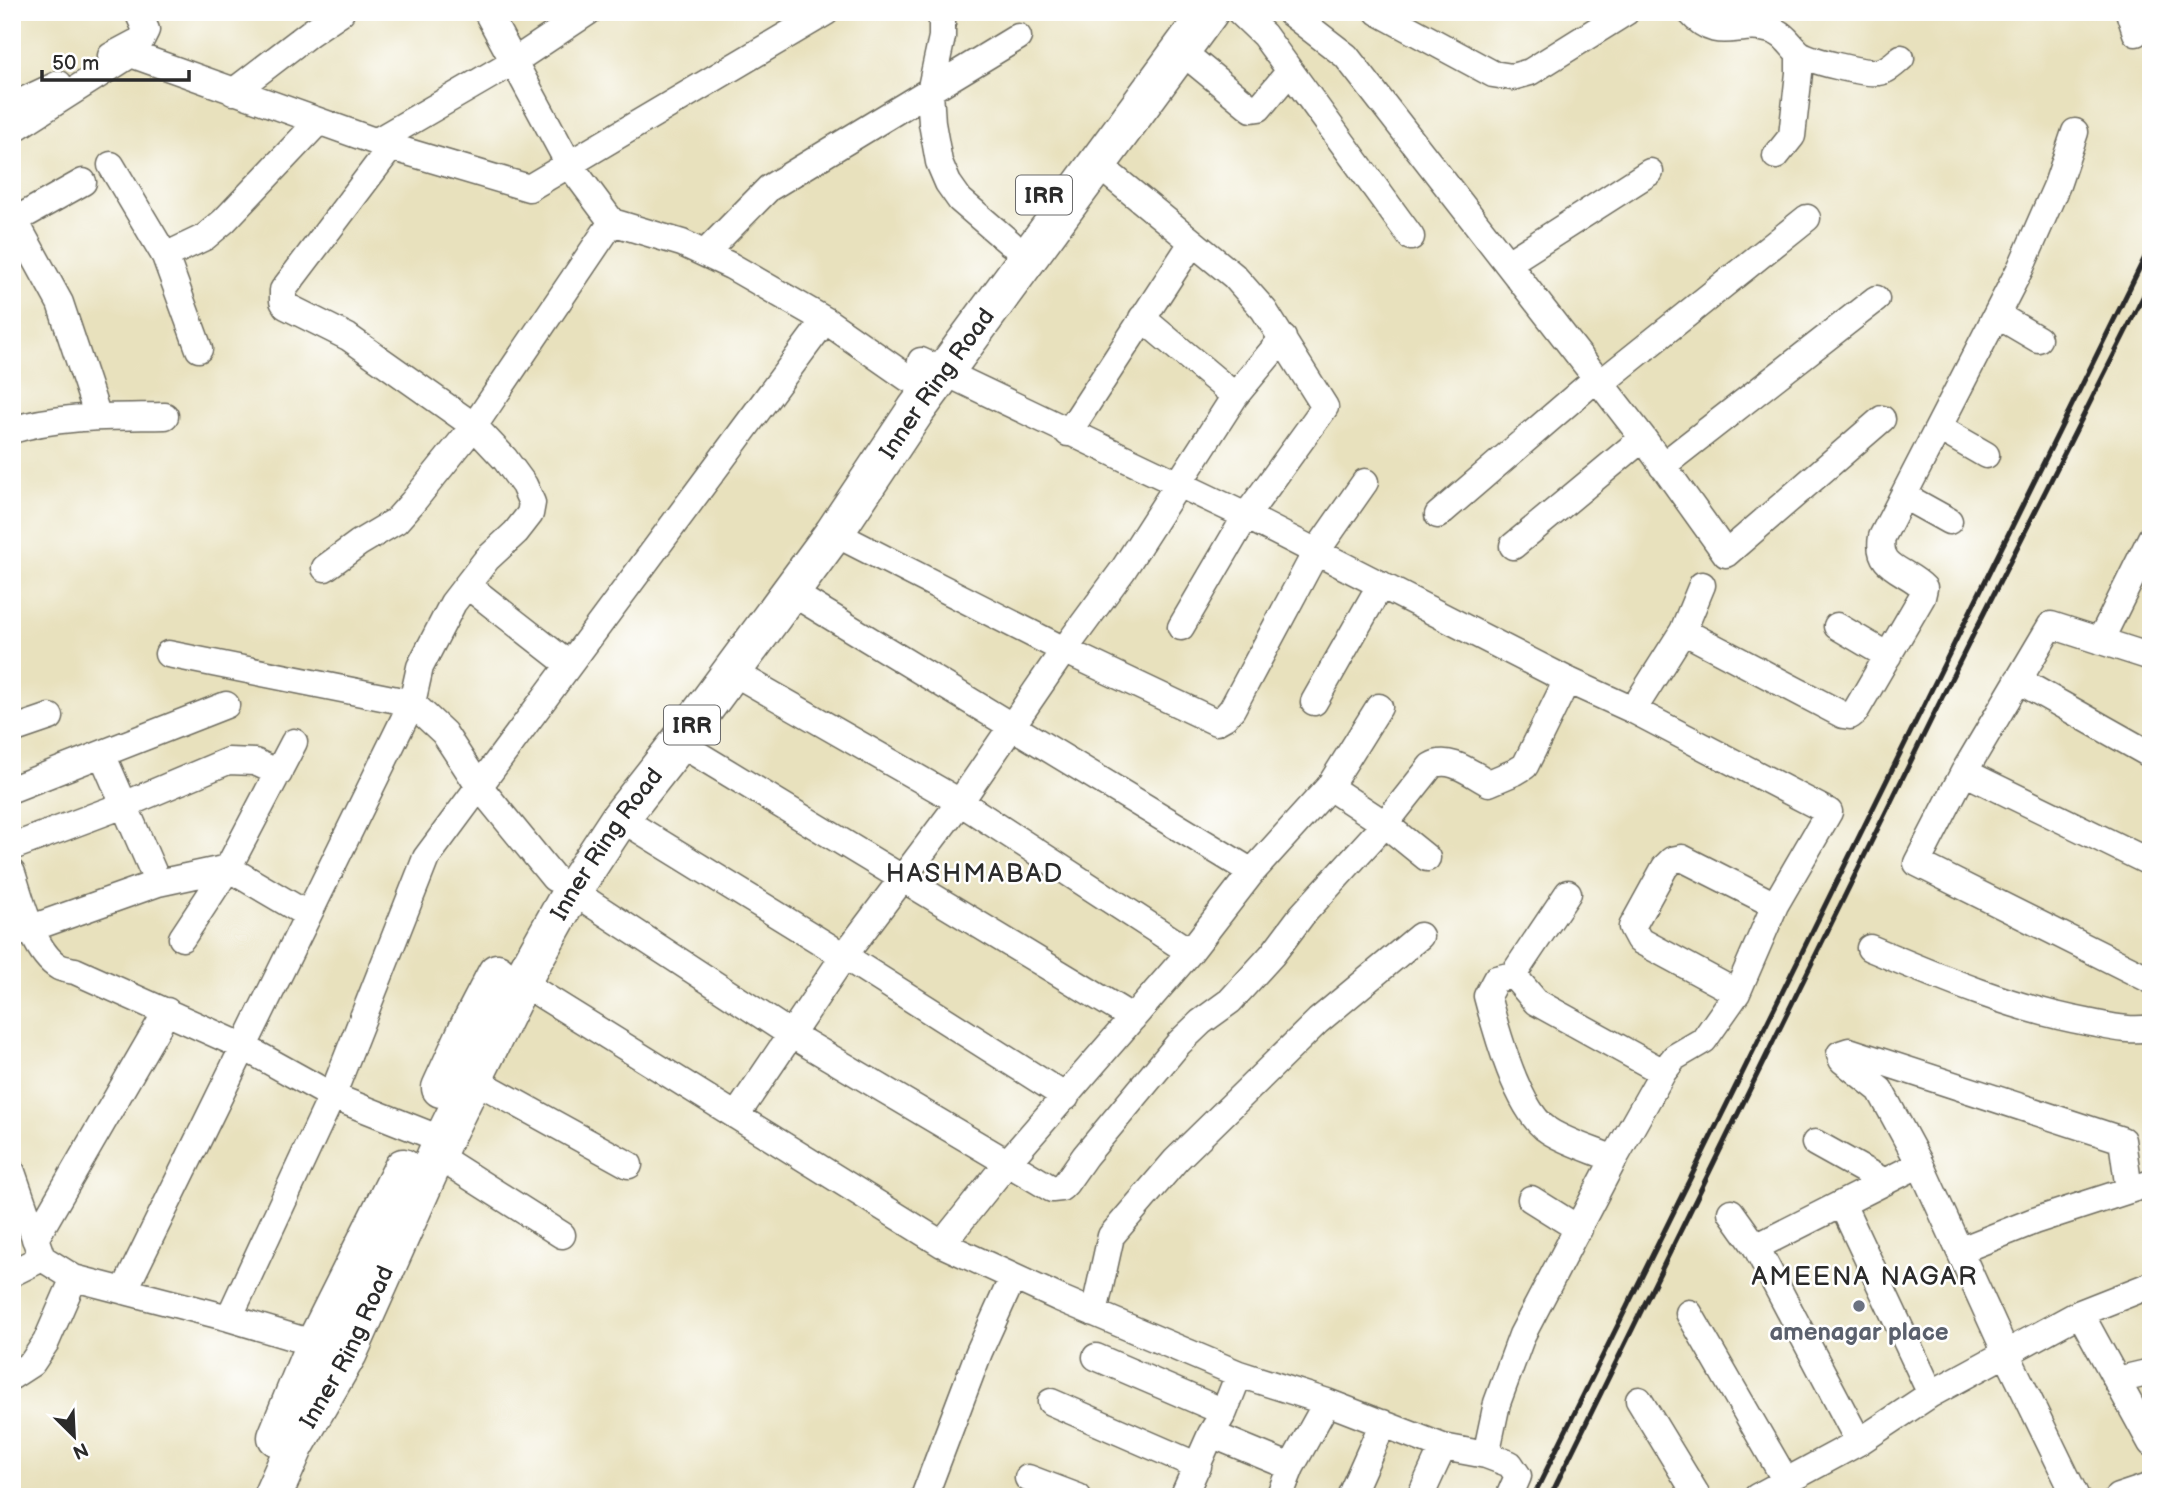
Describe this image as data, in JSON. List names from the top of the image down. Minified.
{"streets":{"highway":["IRR","Inner Ring Road"]},"districts":["HASHMABAD","AMEENA NAGAR"],"places":["amenagar place"],"scale_bar":"50 m","north":"bottom right"}
